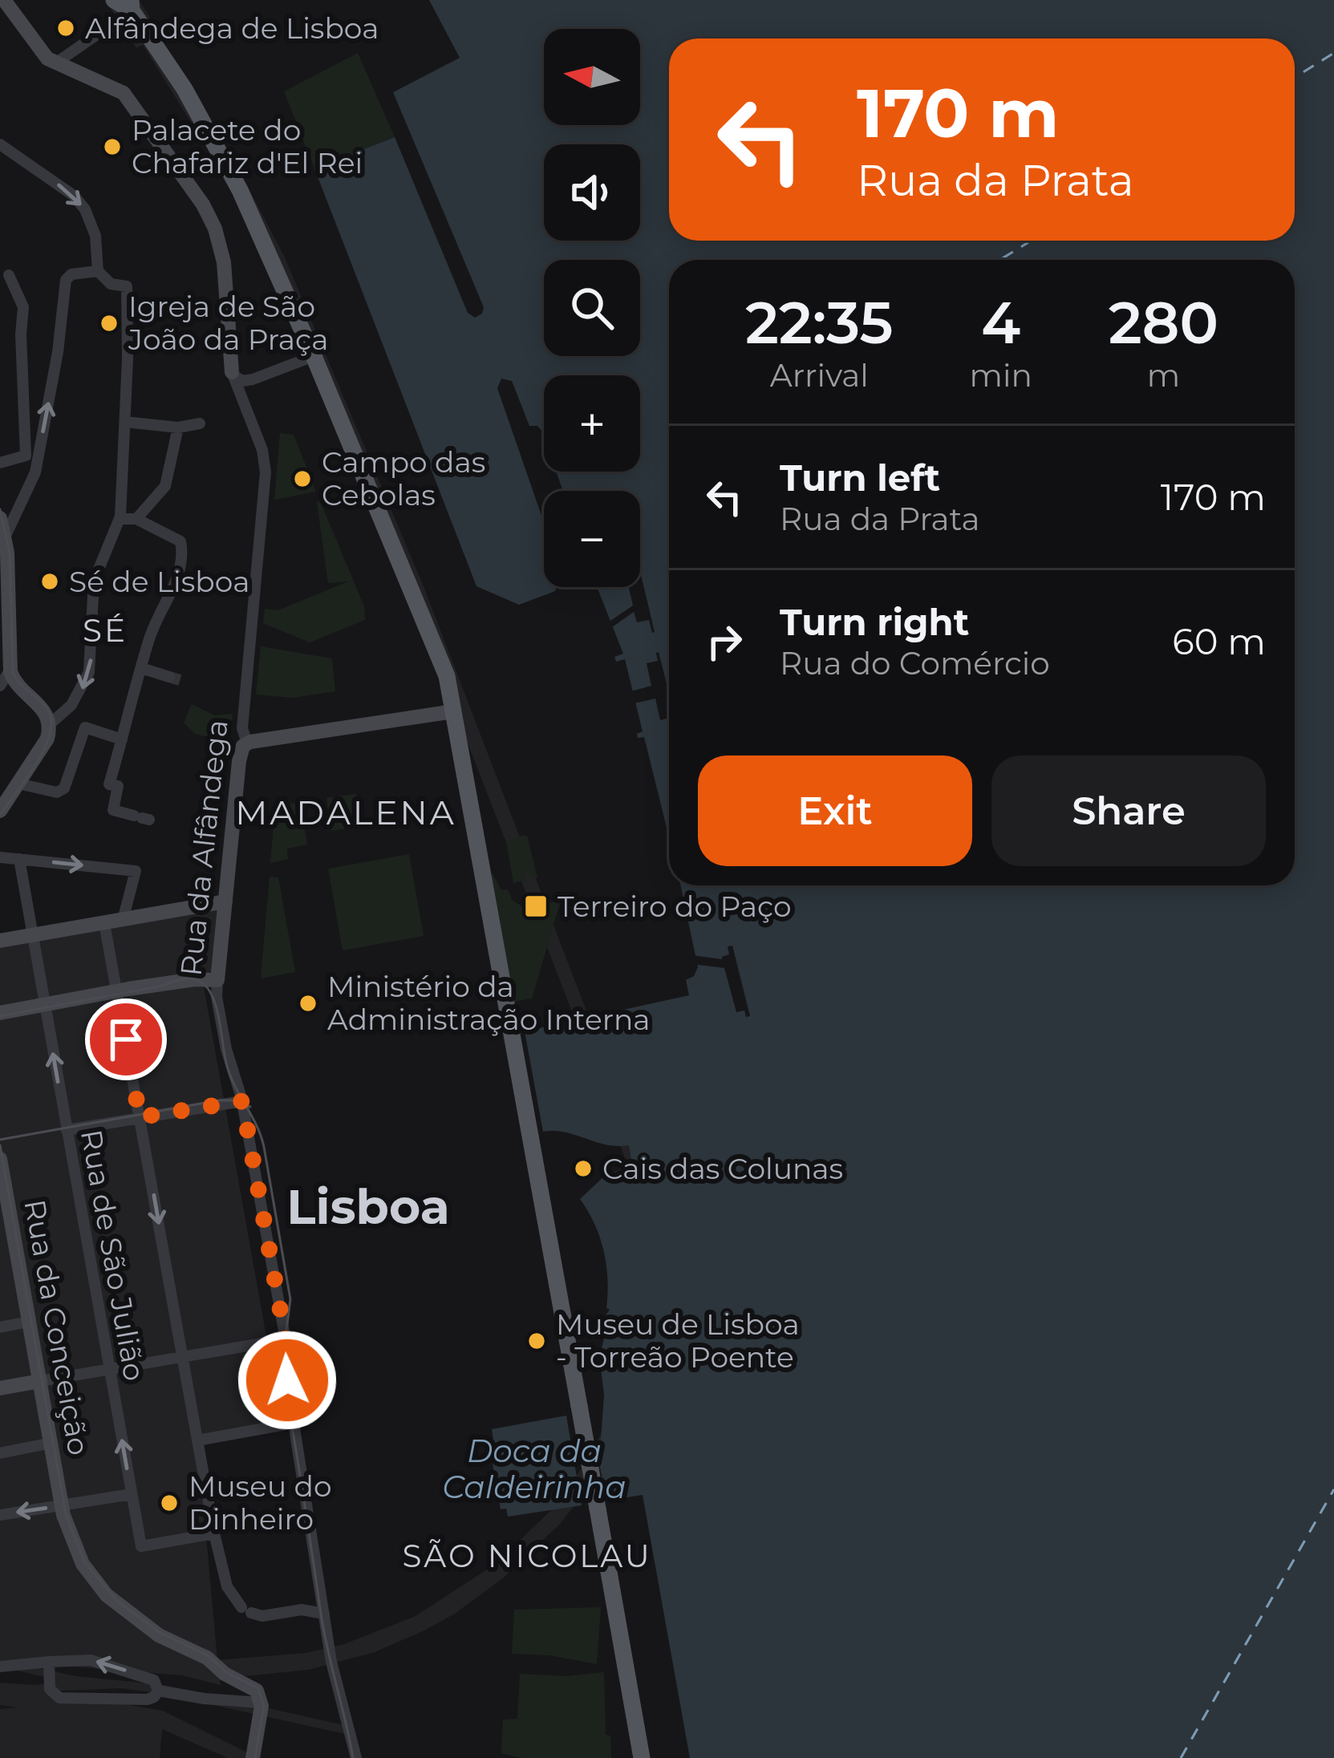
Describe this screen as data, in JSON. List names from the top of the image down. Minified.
{"streets":{"street":["Rua da Alfândega","Rua de São Julião","Rua da Conceição"]},"districts":["SÉ","MADALENA","Lisboa","SÃO NICOLAU"],"water":["Doca da Caldeirinha"],"places":{"other":["Alfândega de Lisboa","Palacete do Chafariz d'El Rei","Igreja de São João da Praça","Campo das Cebolas","Sé de Lisboa","Ministério da Administração Interna","Cais das Colunas","Museu de Lisboa - Torreão Poente","Museu do Dinheiro"],"transit":["Terreiro do Paço"]},"north":"left","page":{"map_buttons":["+","−"],"turn":["170 m","Rua da Prata"],"eta":["22:35","Arrival","4","min","280","m"],"list":[{"name":"Turn left","note":"Rua da Prata","value":"170 m"},{"name":"Turn right","note":"Rua do Comércio","value":"60 m"}],"buttons":["Exit","Share"]}}
